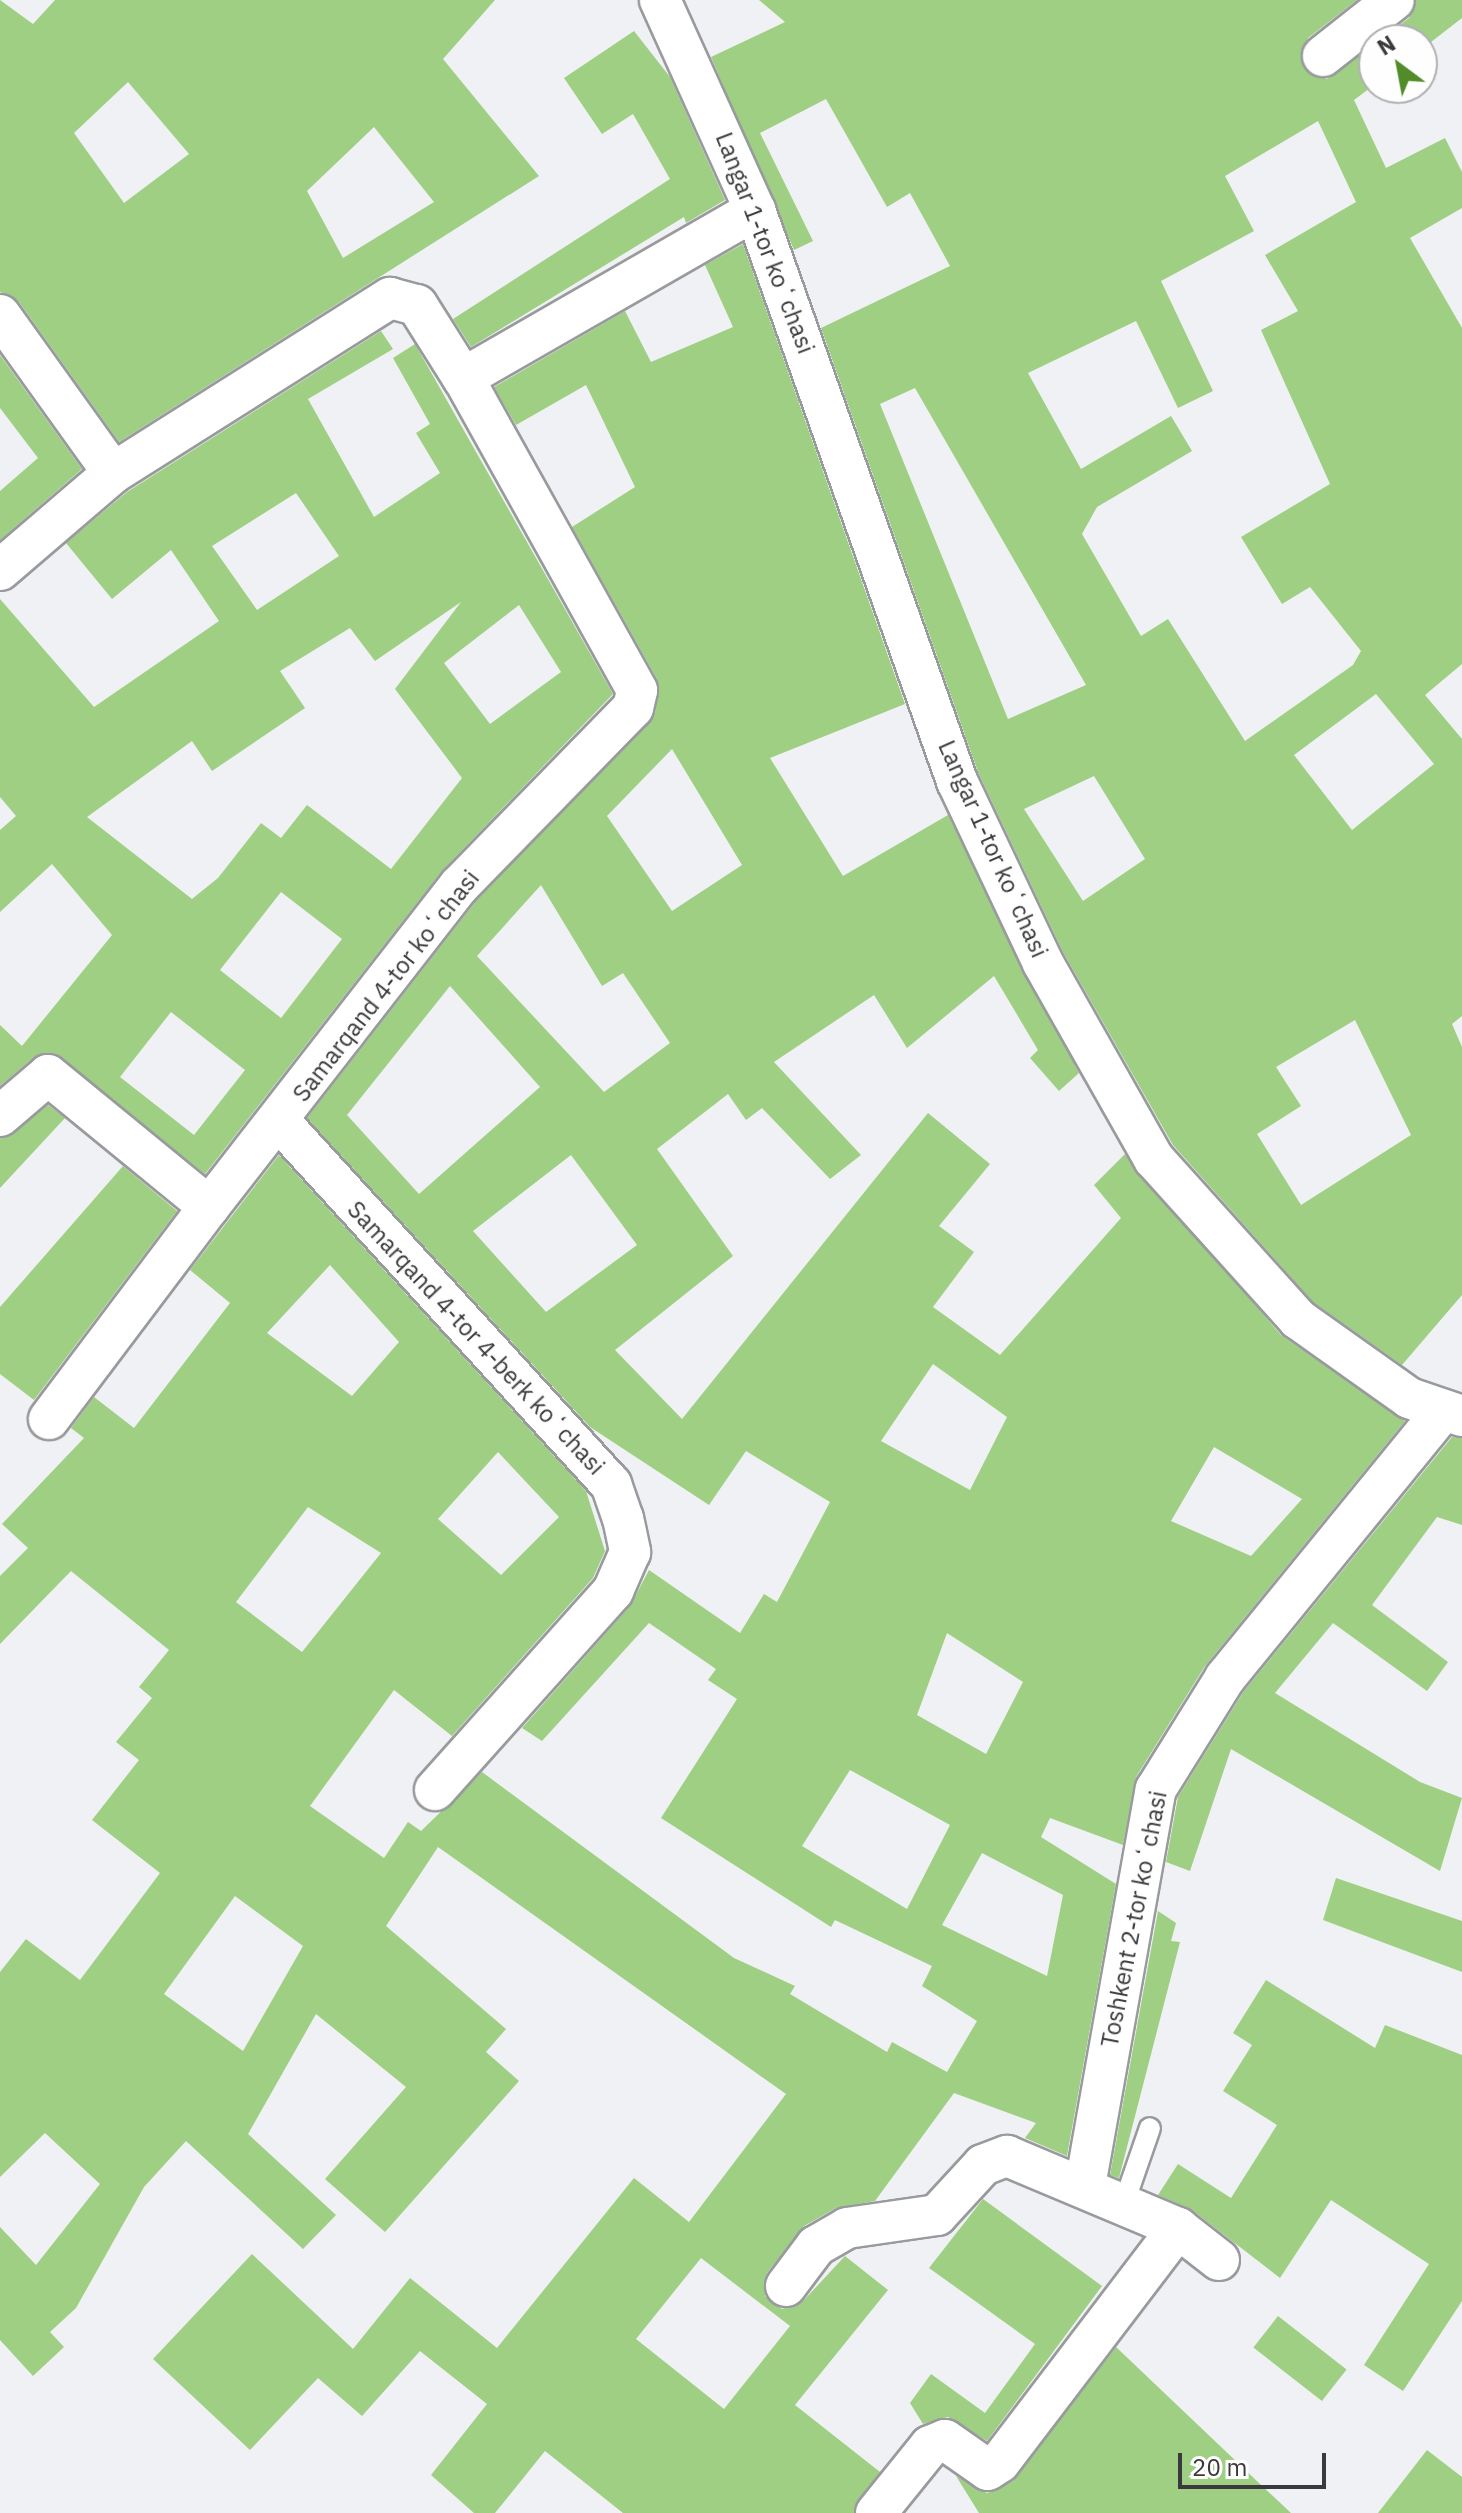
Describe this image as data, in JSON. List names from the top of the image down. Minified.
{"streets":{"street":["Langar 1-tor koʻchasi","Samarqand 4-tor koʻchasi","Samarqand 4-tor 4-berk koʻchasi","Toshkent 2-tor koʻchasi"]},"crossings":[["Langar 1-tor koʻchasi","Toshkent 2-tor koʻchasi"],["Samarqand 4-tor koʻchasi","Samarqand 4-tor 4-berk koʻchasi"]],"scale_bar":"20 m","north":"top left"}
